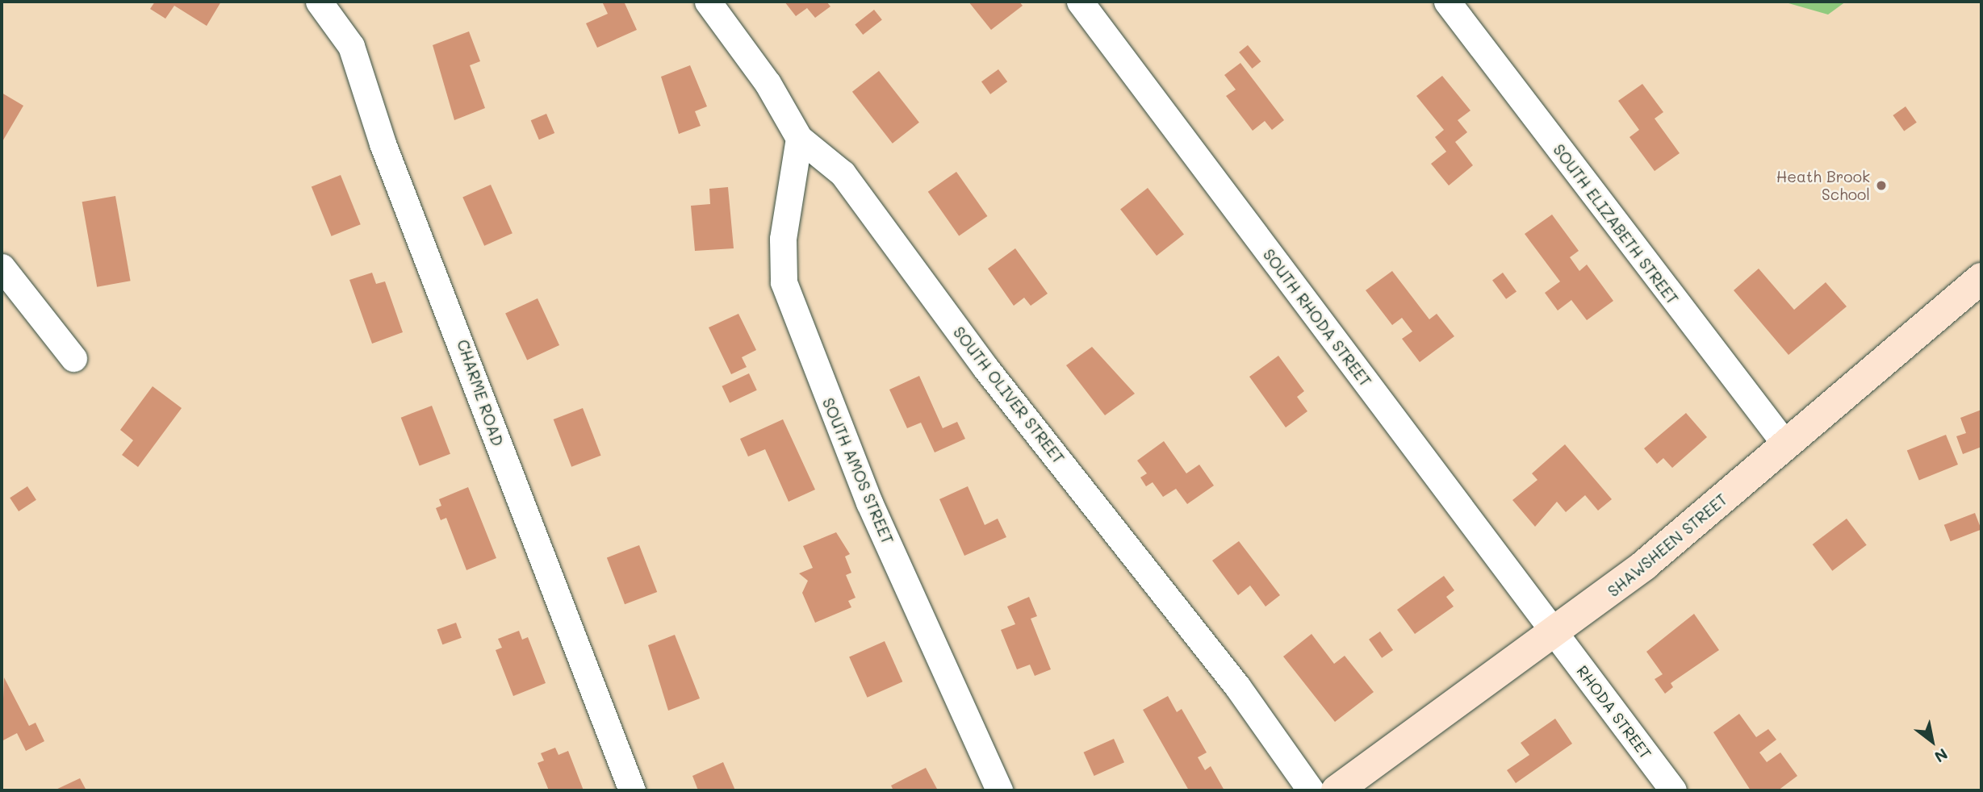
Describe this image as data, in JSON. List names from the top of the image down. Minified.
{"streets":{"main road":["SHAWSHEEN STREET"],"street":["SOUTH ELIZABETH STREET","SOUTH RHODA STREET","CHARME ROAD","SOUTH OLIVER STREET","SOUTH AMOS STREET","RHODA STREET"]},"crossings":[["SOUTH ELIZABETH STREET","SHAWSHEEN STREET"],["SOUTH RHODA STREET","SHAWSHEEN STREET"],["SOUTH RHODA STREET","RHODA STREET"],["SOUTH OLIVER STREET","SOUTH AMOS STREET"],["SHAWSHEEN STREET","RHODA STREET"]],"places":["Heath Brook School"],"north":"bottom right"}
